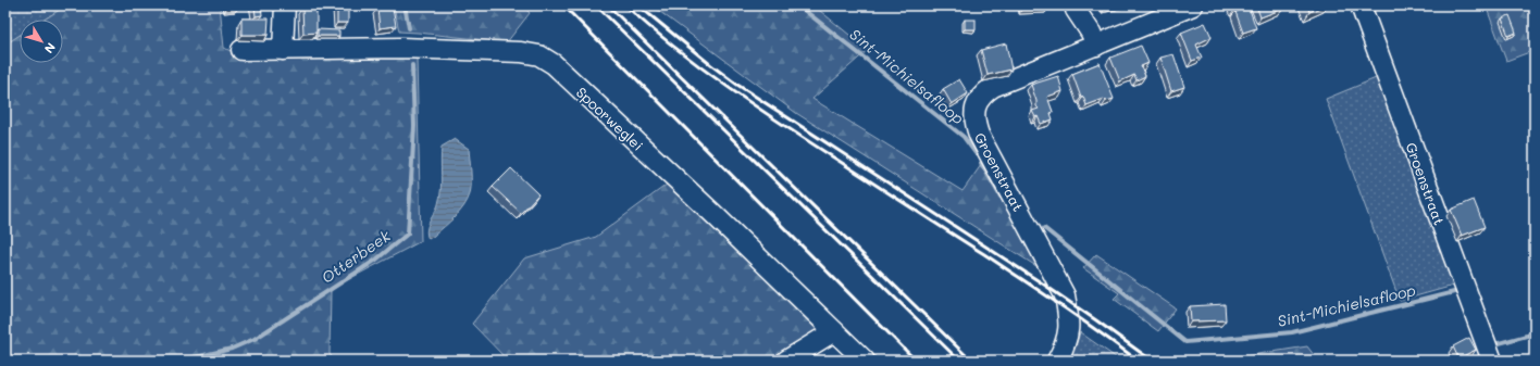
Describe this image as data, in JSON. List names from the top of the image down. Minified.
{"streets":{"street":["Spoorweglei","Groenstraat"]},"water":["Sint-Michielsafloop","Otterbeek"],"north":"bottom right"}
